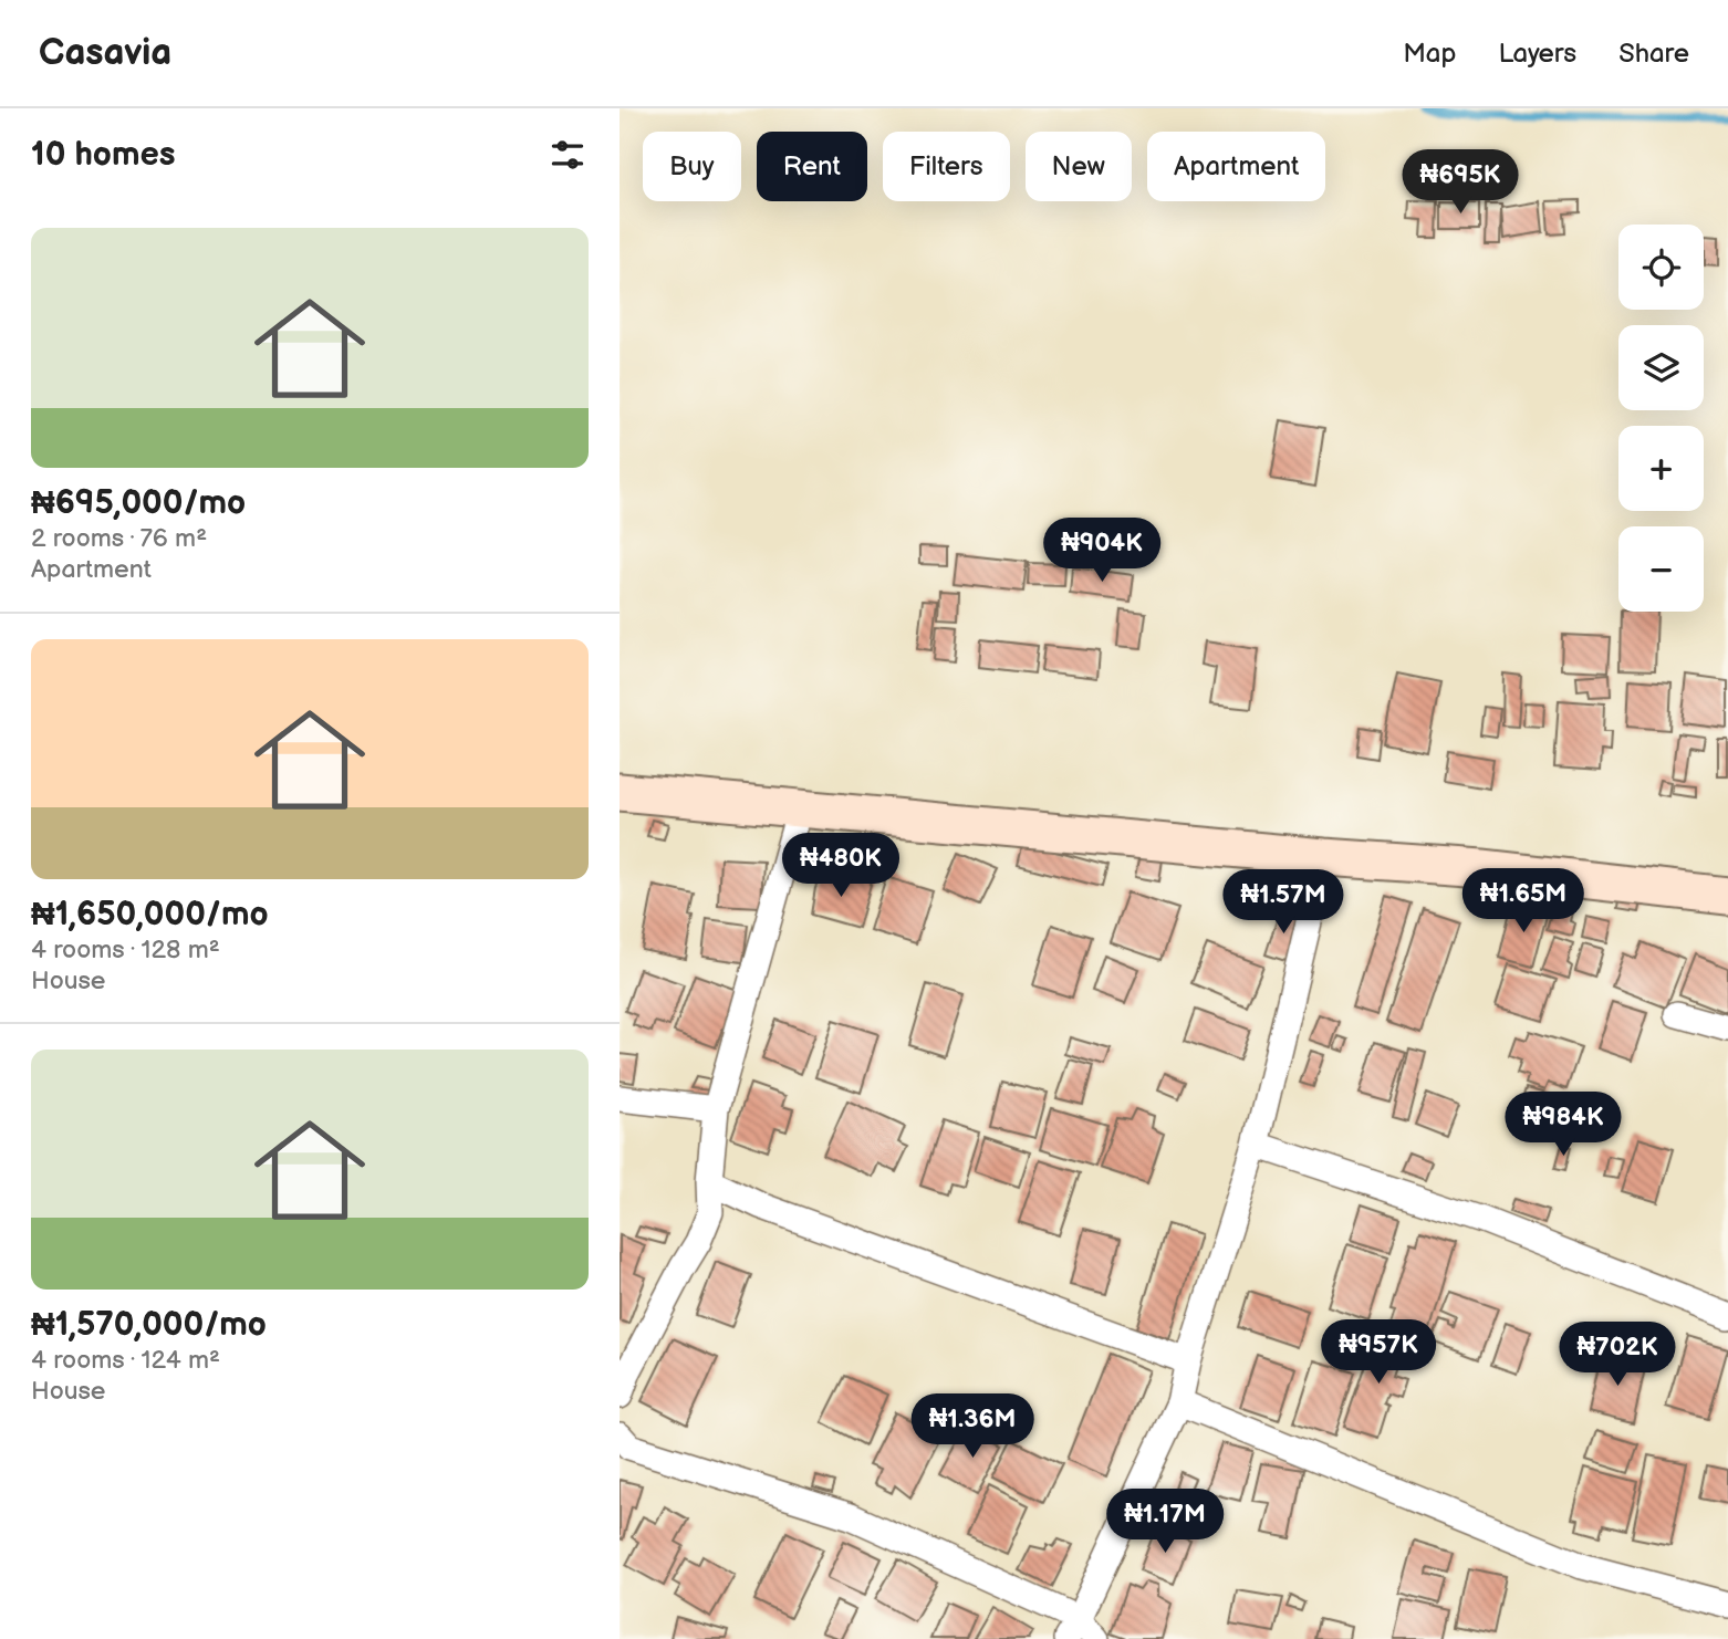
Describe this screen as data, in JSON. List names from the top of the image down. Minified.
{"page":{"header":"Casavia","nav":["Map","Layers","Share"],"heading":"10 homes","chip":["Buy","Rent","Filters","New","Apartment"],"price":["₦695K","₦904K","₦480K","₦1.65M","₦1.57M","₦984K","₦957K","₦702K","₦1.36M","₦1.17M"],"list":[{"name":"₦695,000/mo","note":"2 rooms · 76 m² · Apartment"},{"name":"₦1,650,000/mo","note":"4 rooms · 128 m² · House"},{"name":"₦1,570,000/mo","note":"4 rooms · 124 m² · House"}],"map_buttons":["+","−"]}}
